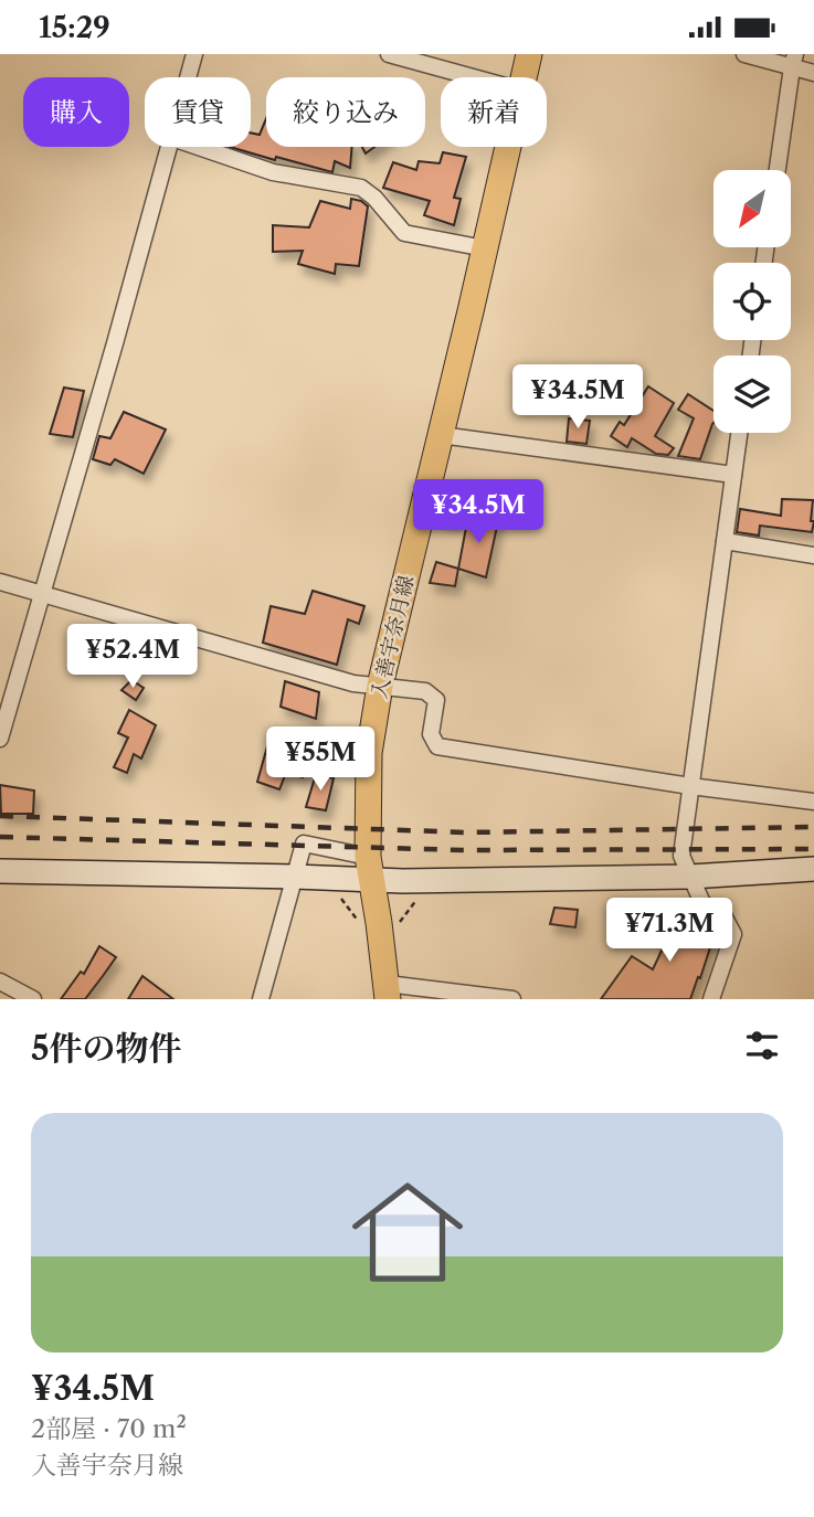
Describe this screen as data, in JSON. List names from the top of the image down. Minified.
{"streets":{"main road":["入善宇奈月線"]},"north":"bottom left","page":{"status":"15:29","chip":["購入","賃貸","絞り込み","新着"],"price":["¥34.5M","¥34.5M","¥52.4M","¥55M","¥71.3M"],"heading":"5件の物件","list":[{"name":"¥34.5M","note":"2部屋 · 70 m² · 入善宇奈月線"}]}}
